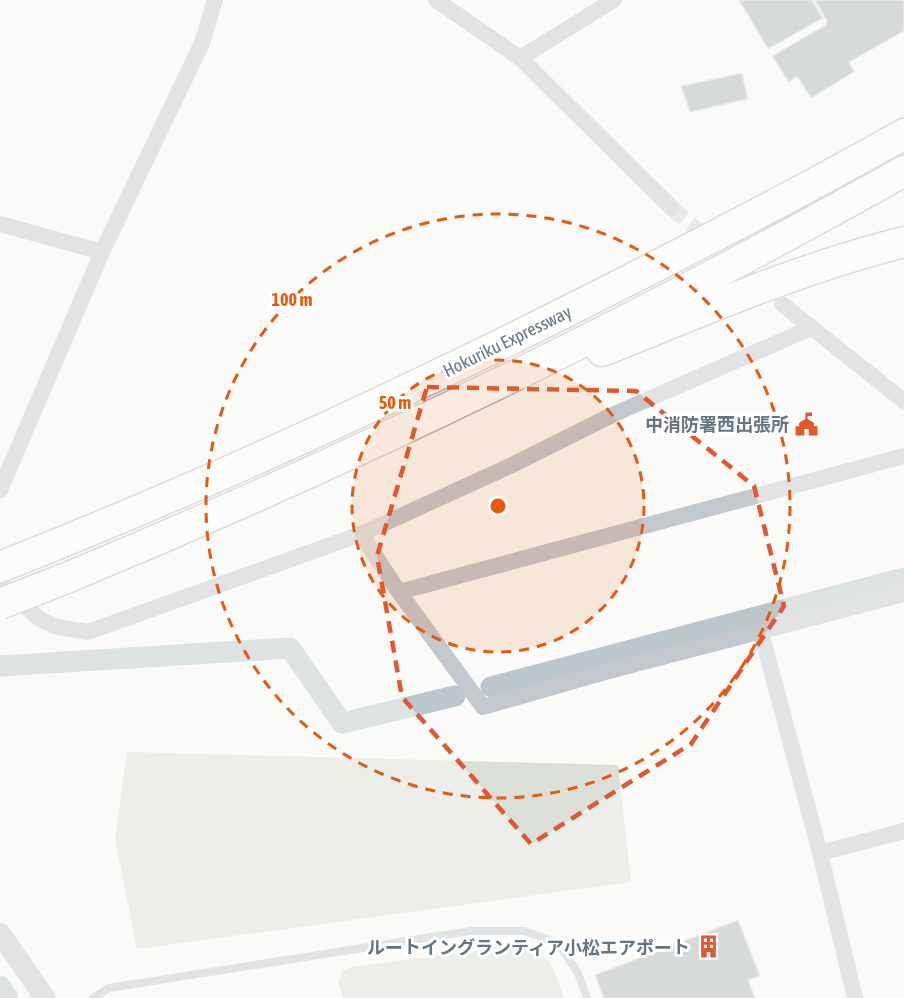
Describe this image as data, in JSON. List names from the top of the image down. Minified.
{"streets":{"highway":["Hokuriku Expressway"]},"places":{"public building":["中消防署西出張所"],"building":["ルートイングランティア小松エアポート"]},"rings":["100 m","50 m"]}
